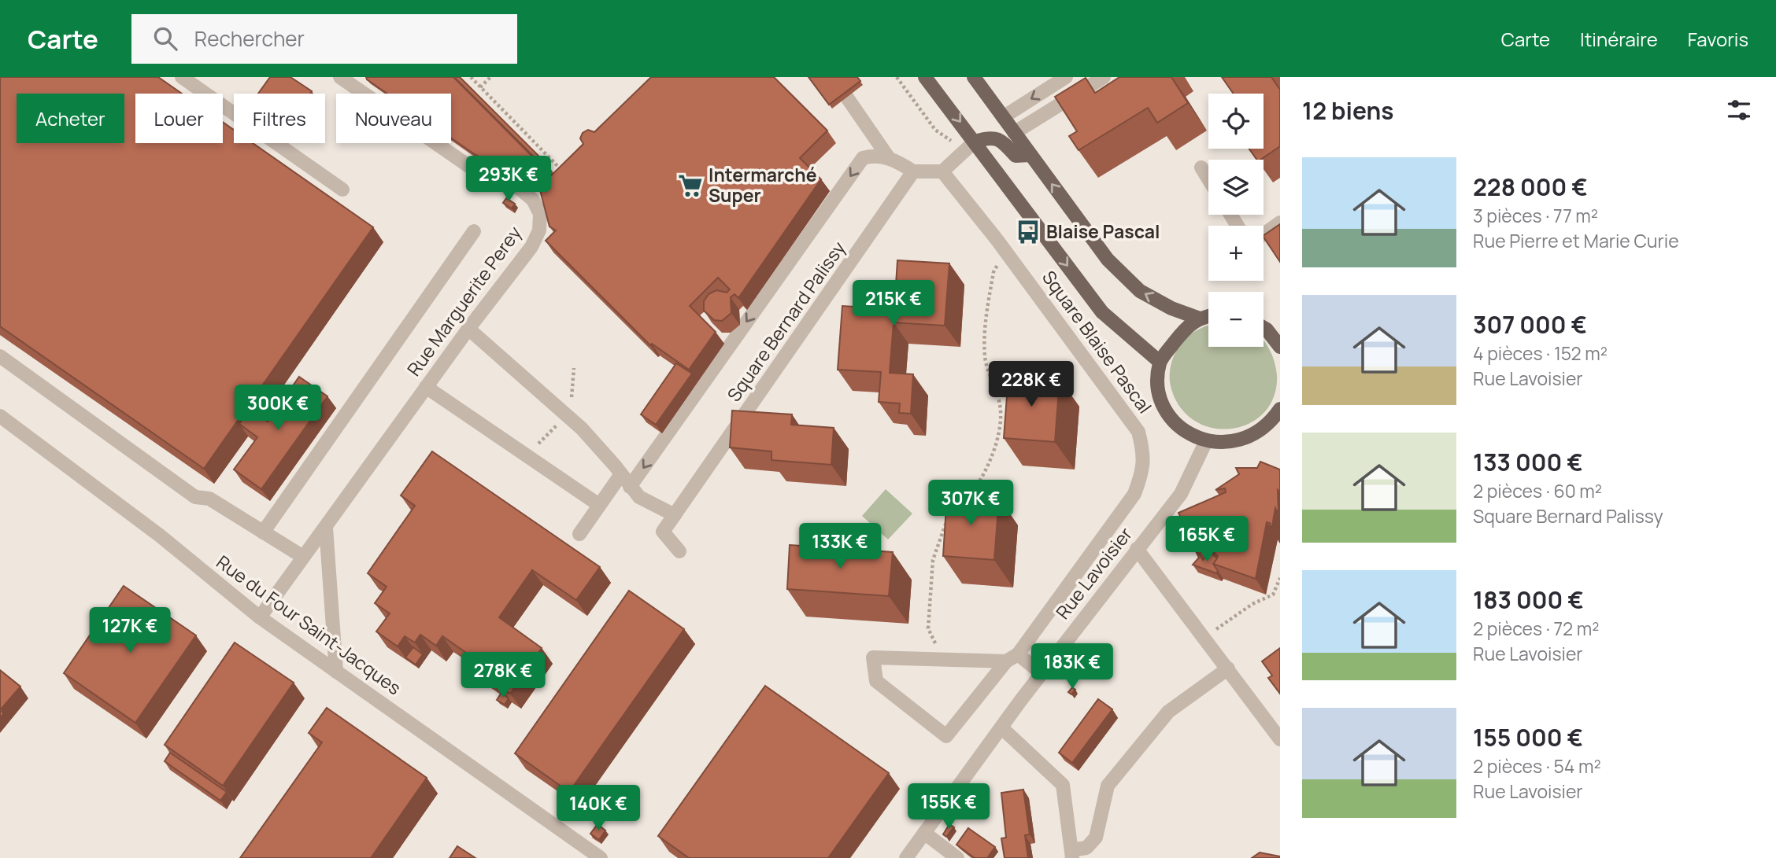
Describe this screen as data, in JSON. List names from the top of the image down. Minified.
{"streets":{"street":["Rue Marguerite Perey","Square Bernard Palissy","Square Blaise Pascal","Rue Lavoisier","Rue du Four Saint-Jacques"]},"crossings":[["Rue Marguerite Perey","Rue du Four Saint-Jacques"]],"places":{"supermarket":["Intermarché Super"],"bus stop":["Blaise Pascal"]},"page":{"header":"Carte","search":"Rechercher","nav":["Carte","Itinéraire","Favoris"],"heading":"12 biens","map_buttons":["+","−"],"chip":["Acheter","Louer","Filtres","Nouveau"],"list":[{"name":"228 000 €","note":"3 pièces · 77 m² · Rue Pierre et Marie Curie"},{"name":"307 000 €","note":"4 pièces · 152 m² · Rue Lavoisier"},{"name":"133 000 €","note":"2 pièces · 60 m² · Square Bernard Palissy"},{"name":"183 000 €","note":"2 pièces · 72 m² · Rue Lavoisier"},{"name":"155 000 €","note":"2 pièces · 54 m² · Rue Lavoisier"}],"price":["293K €","215K €","228K €","300K €","307K €","165K €","133K €","127K €","183K €","278K €","155K €","140K €"]}}
